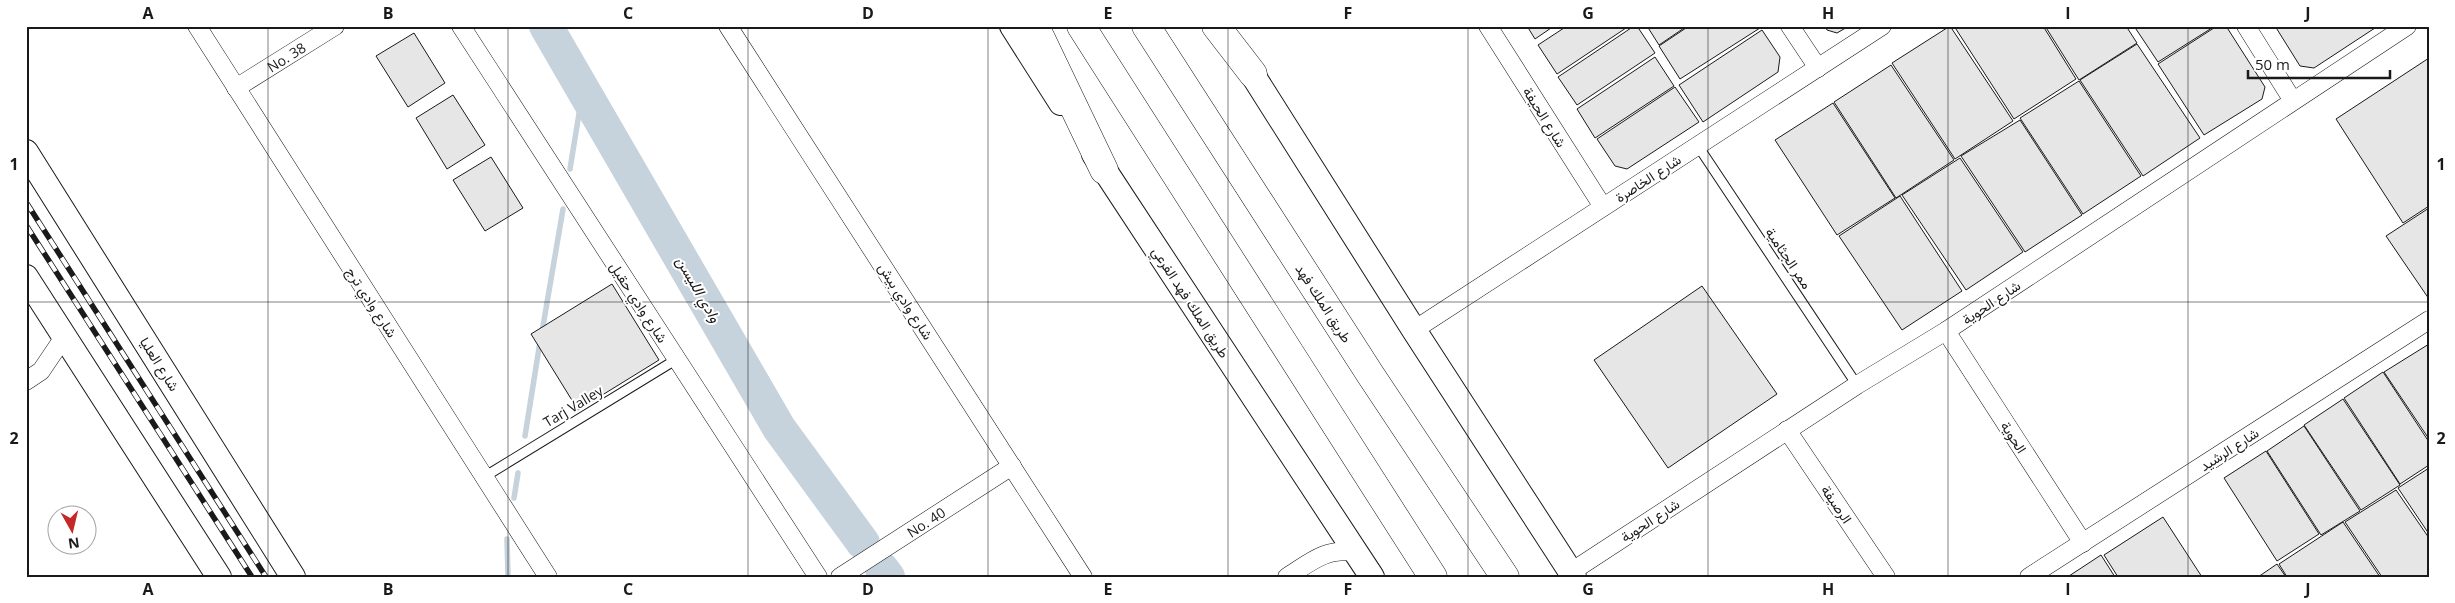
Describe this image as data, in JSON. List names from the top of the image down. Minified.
{"streets":{"highway":["طريق الملك فهد"],"main road":["طريق الملك فهد الفرعي","شارع العليا"],"street":["No. 38","شارع الحيفة","شارع الخاصرة","شارع وادي بيش","شارع وادي ترج","شارع وادي حقيل","شارع الحوية","الحوية","شارع الرشيد","الرصيفة","No. 40"],"lane":["ممر الجثامية","Tarj Valley"]},"crossings":[["No. 38","شارع وادي ترج"],["شارع الحيفة","شارع الخاصرة"],["شارع الخاصرة","ممر الجثامية"],["ممر الجثامية","شارع الحوية"],["شارع وادي بيش","No. 40"],["شارع وادي ترج","Tarj Valley"],["شارع وادي حقيل","Tarj Valley"],["شارع الحوية","الحوية"],["شارع الحوية","الرصيفة"],["الحوية","شارع الرشيد"]],"water":["وادي الليسن"],"scale_bar":"50 m","north":"bottom","grid":{"columns":["A","B","C","D","E","F","G","H","I","J"],"rows":["1","2"]}}
